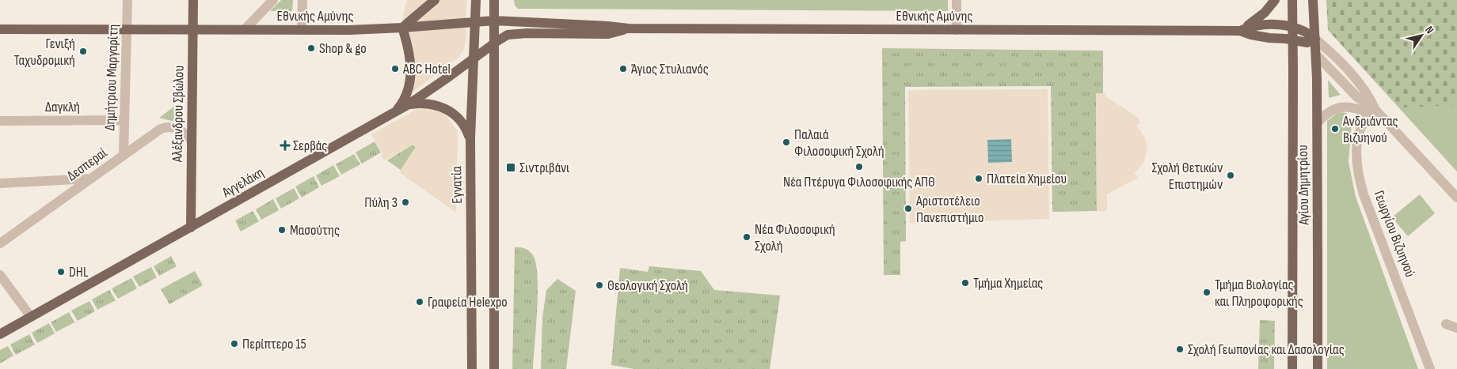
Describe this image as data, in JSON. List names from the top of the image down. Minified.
{"streets":{"main road":["Εθνικής Αμύνης","Αλέξανδρου Σβώλου","Αγγελάκη","Εγνατία","Αγίου Δημητρίου"],"street":["Δημήτριου Μαργαρίτη","Δαγκλή","Δεσπεραί","Γεωργίου Βιζυηνού"]},"crossings":[["Εθνικής Αμύνης","Δημήτριου Μαργαρίτη"],["Εθνικής Αμύνης","Αλέξανδρου Σβώλου"],["Εθνικής Αμύνης","Αγγελάκη"],["Εθνικής Αμύνης","Εγνατία"],["Εθνικής Αμύνης","Αγίου Δημητρίου"],["Δημήτριου Μαργαρίτη","Δαγκλή"],["Δημήτριου Μαργαρίτη","Δεσπεραί"],["Αλέξανδρου Σβώλου","Δεσπεραί"],["Αλέξανδρου Σβώλου","Αγγελάκη"],["Αγγελάκη","Εγνατία"]],"places":{"other":["Shop & go","Γενιξή Ταχυδρομική","ABC Hotel","Άγιος Στυλιανός","Ανδριάντας Βιζυηνού","Παλαιά Φιλοσοφική Σχολή","Νέα Πτέρυγα Φιλοσοφικής ΑΠΘ","Σχολή Θετικών Επιστημών","Πλατεία Χημείου","Πύλη 3","Αριστοτέλειο Πανεπιστήμιο","Μασούτης","Νέα Φιλοσοφική Σχολή","DHL","Τμήμα Χημείας","Θεολογική Σχολή","Τμήμα Βιολογίας και Πληροφορικής","Γραφεία Helexpo","Περίπτερο 15","Σχολή Γεωπονίας και Δασολογίας"],"health":["Σερβάς"],"transit":["Σιντριβάνι"]},"north":"top right"}
